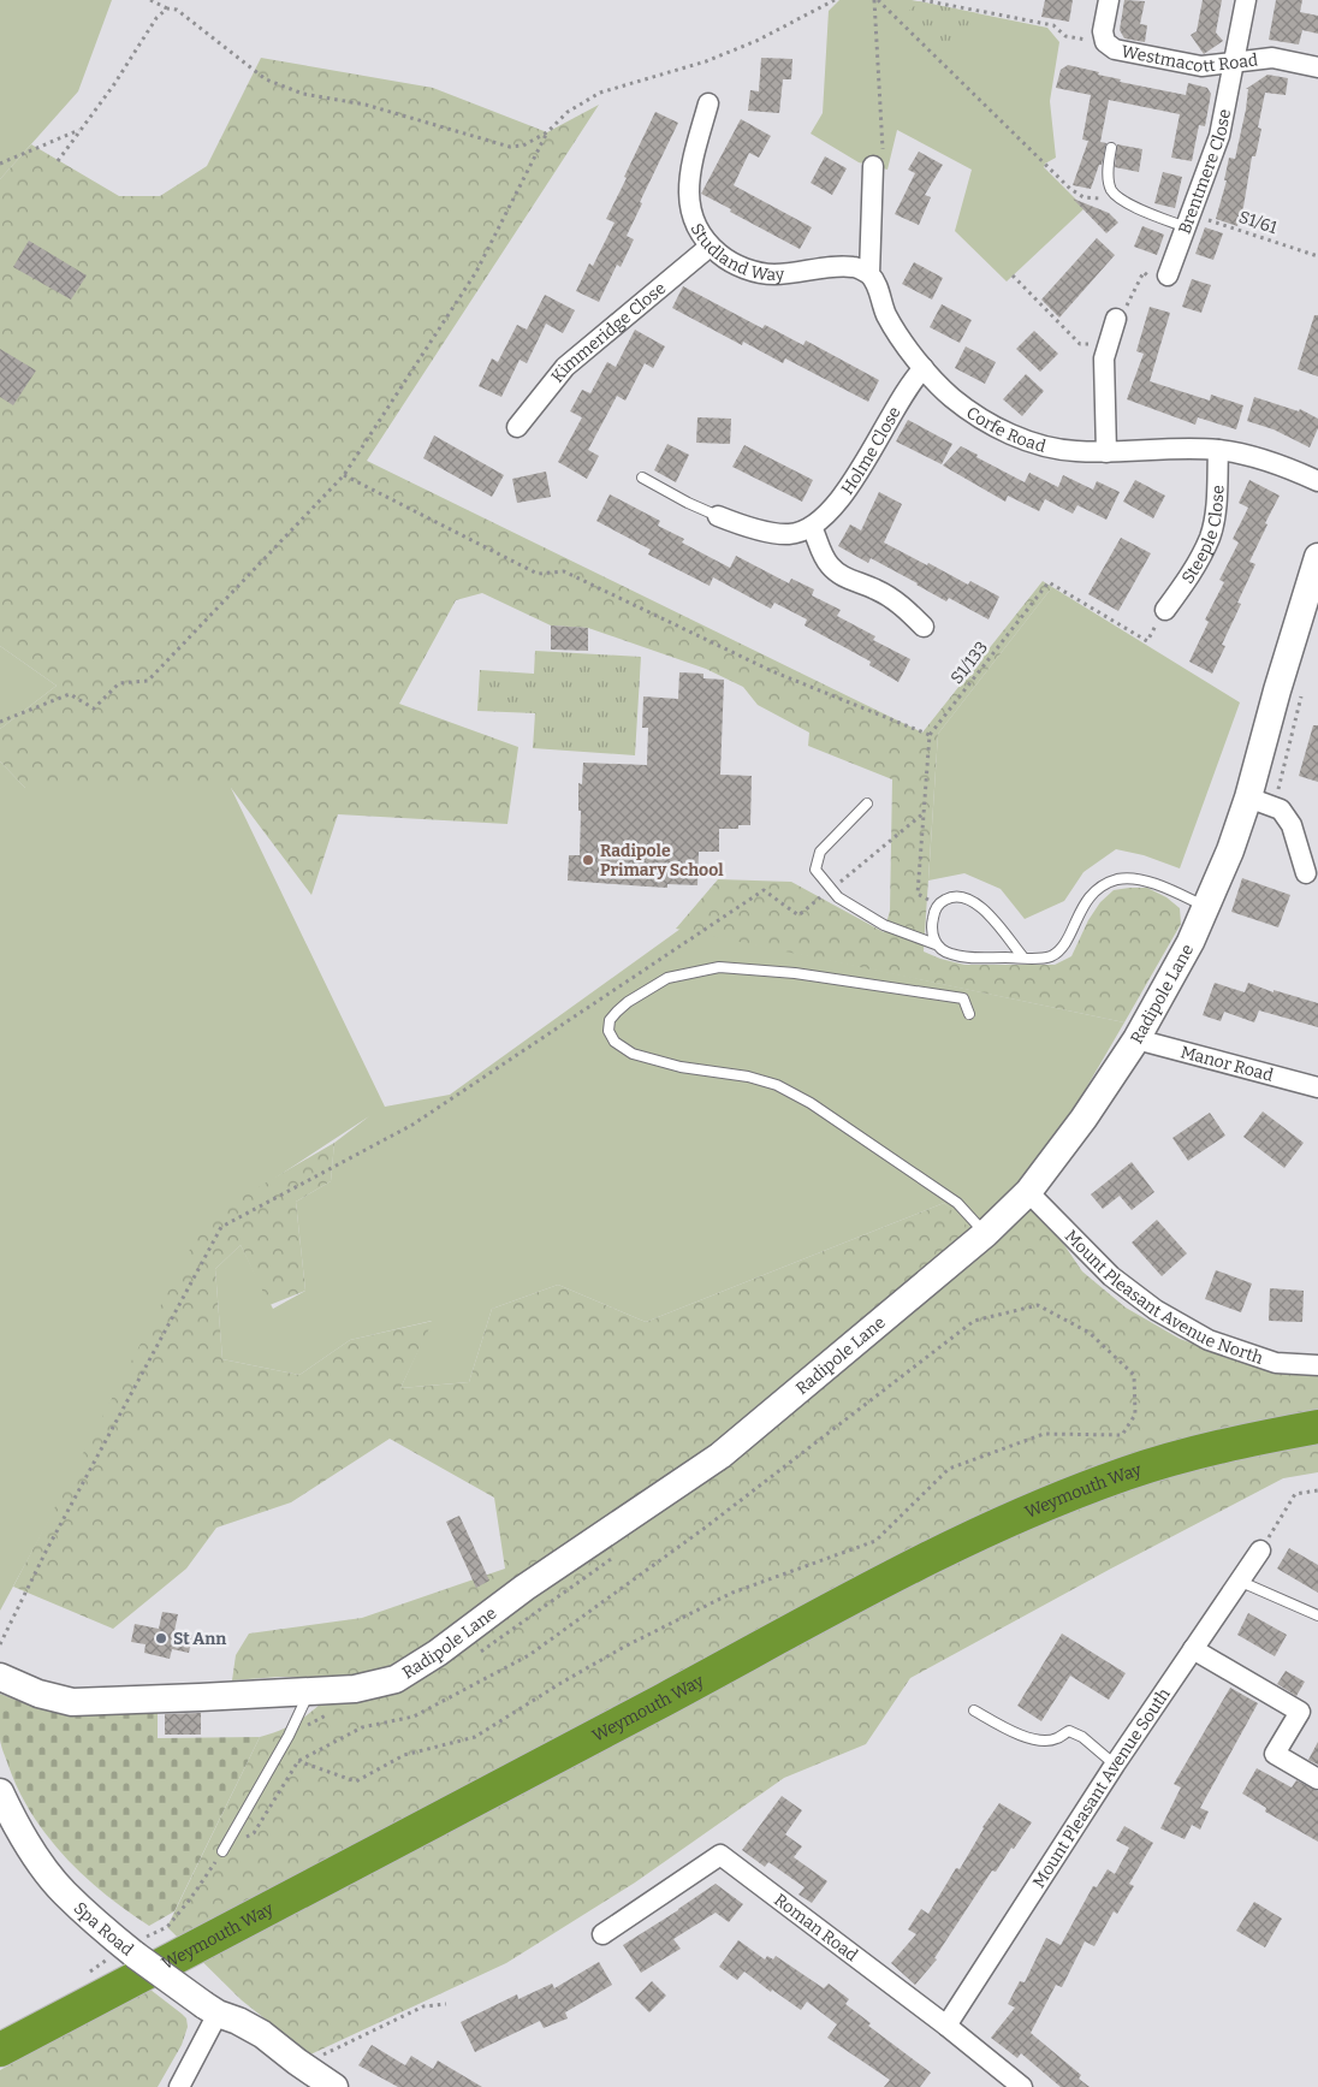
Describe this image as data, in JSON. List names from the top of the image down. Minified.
{"streets":{"highway":["Weymouth Way"],"street":["Westmacott Road","Brentmere Close","Studland Way","Kimmeridge Close","Corfe Road","Holme Close","Steeple Close","Radipole Lane","Manor Road","Mount Pleasant Avenue North","Mount Pleasant Avenue South","Roman Road","Spa Road"],"path":["S1/61","S1/133"]},"crossings":[["Westmacott Road","Brentmere Close"],["Brentmere Close","S1/61"],["Studland Way","Kimmeridge Close"],["Studland Way","Corfe Road"],["Corfe Road","Holme Close"],["Corfe Road","Steeple Close"],["Steeple Close","S1/133"],["Radipole Lane","Manor Road"],["Radipole Lane","Mount Pleasant Avenue North"],["Mount Pleasant Avenue South","Roman Road"]],"places":["Radipole Primary School","St Ann"]}
